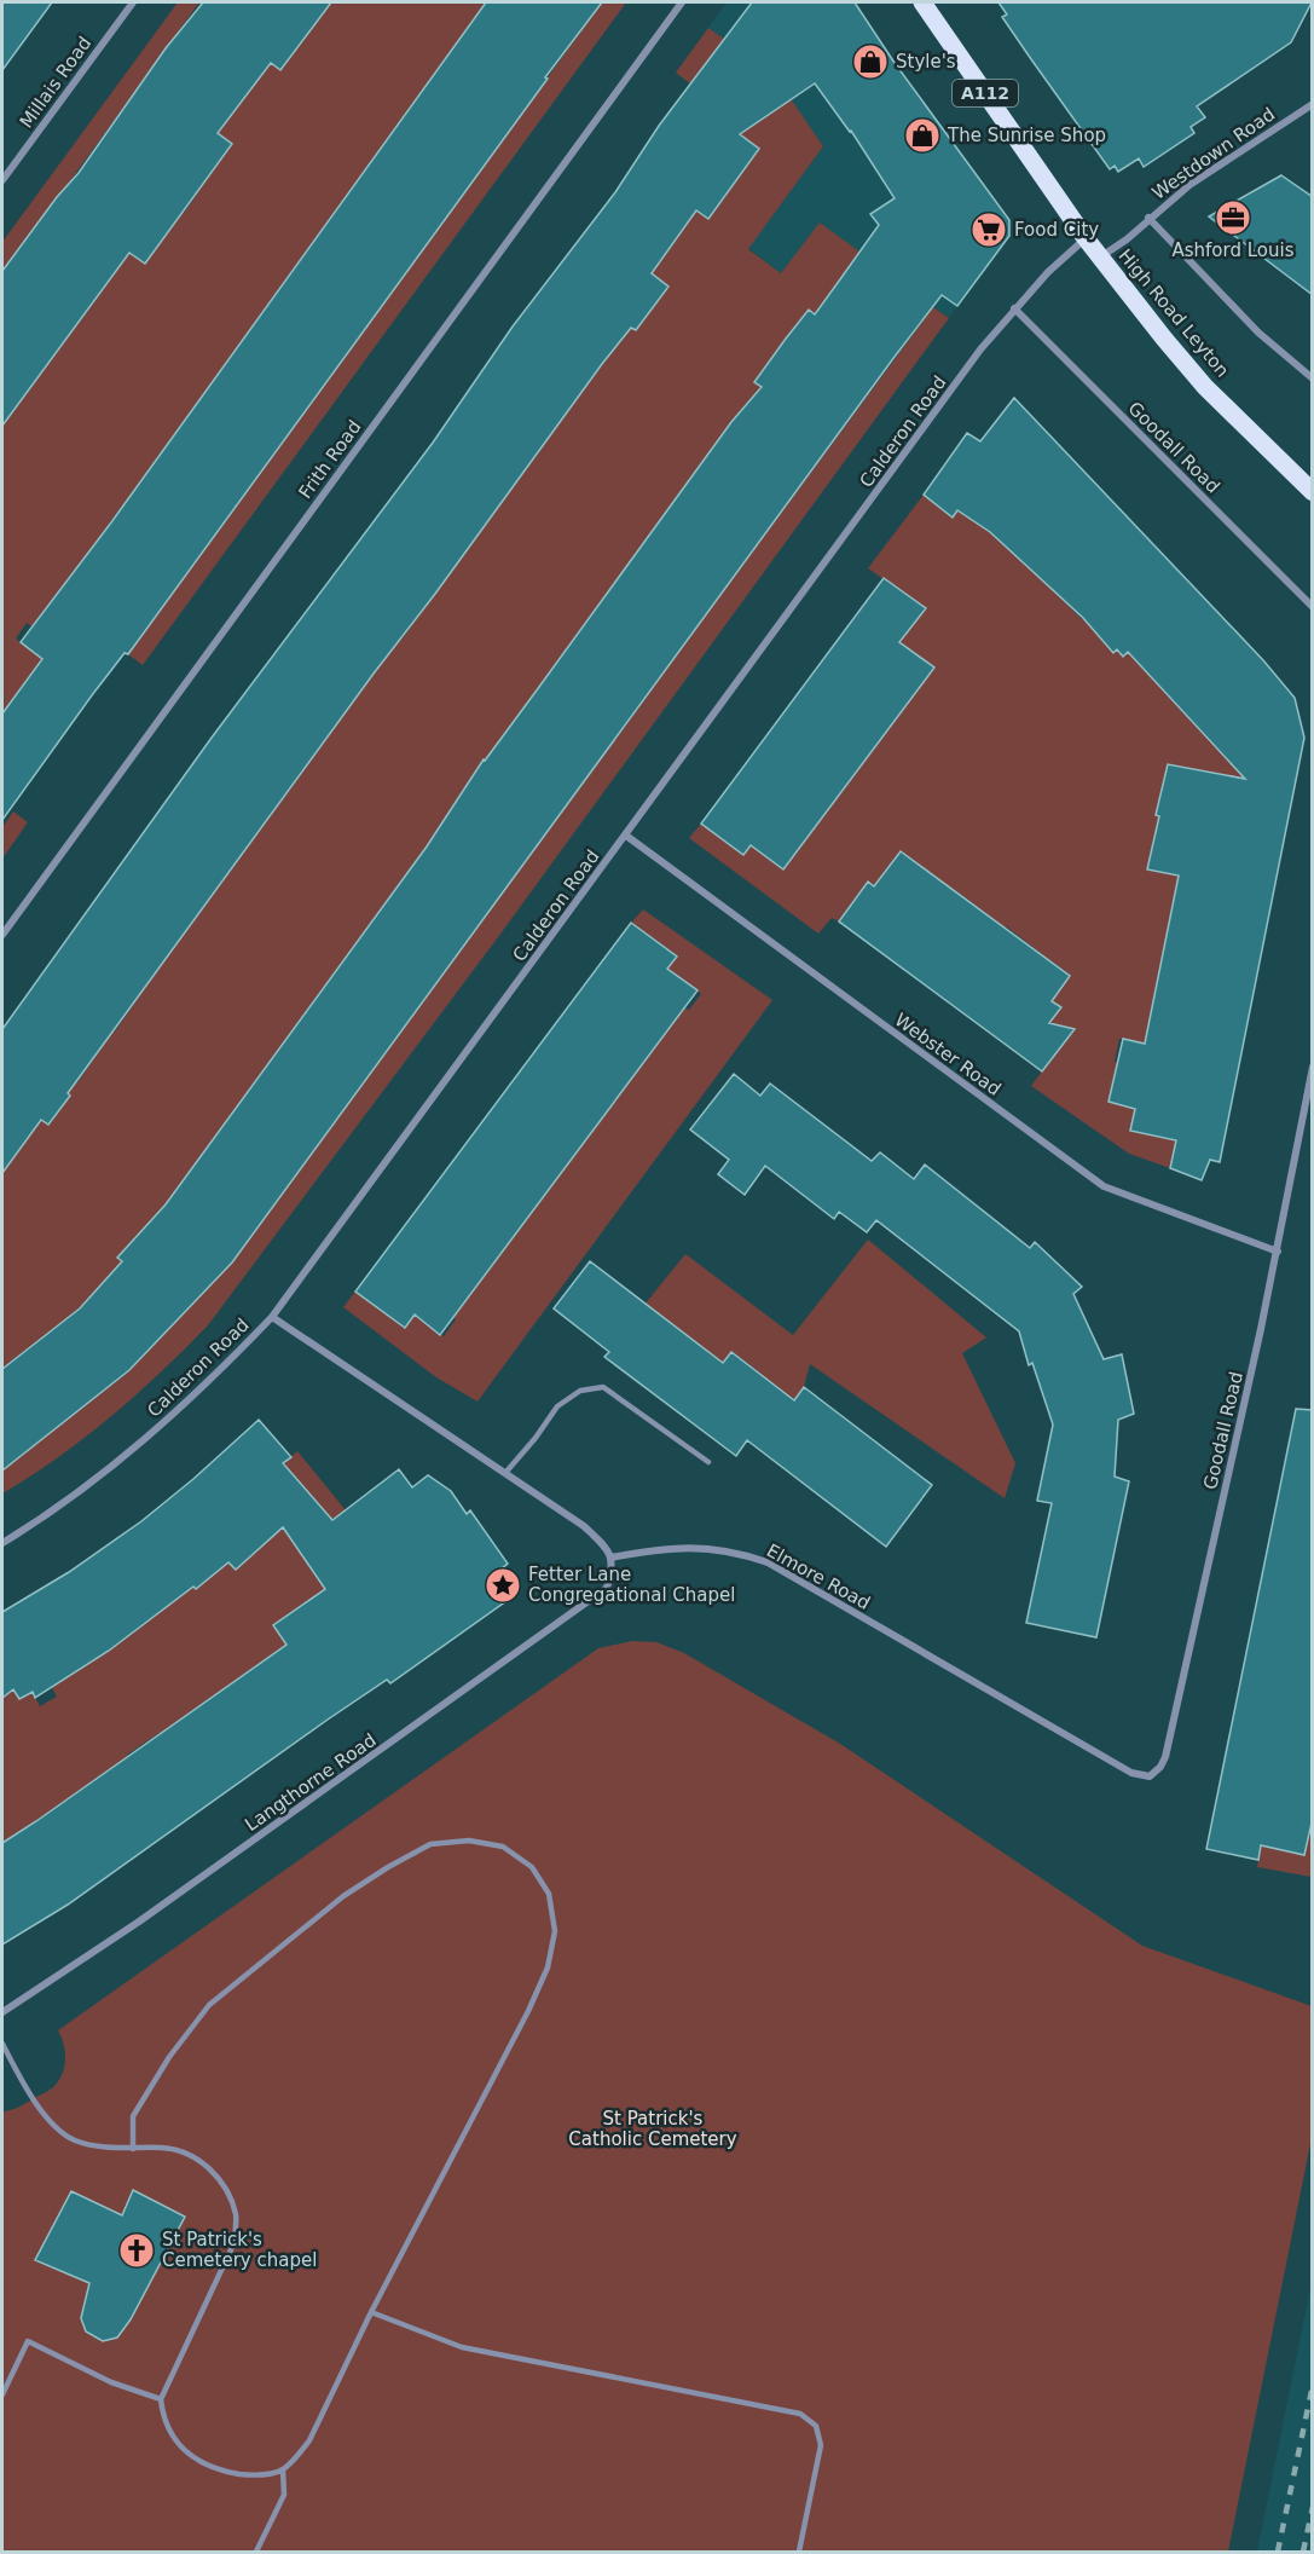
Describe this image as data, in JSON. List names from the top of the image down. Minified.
{"streets":{"main road":["A112","High Road Leyton"],"street":["Millais Road","Westdown Road","Calderon Road","Goodall Road","Frith Road","Webster Road","Elmore Road","Langthorne Road"]},"crossings":[["Westdown Road","High Road Leyton"],["High Road Leyton","Calderon Road"],["Calderon Road","Goodall Road"],["Calderon Road","Webster Road"],["Goodall Road","Webster Road"],["Goodall Road","Elmore Road"],["Elmore Road","Langthorne Road"]],"parks":["St Patrick's Catholic Cemetery"],"places":{"shop":["Style's","The Sunrise Shop"],"office":["Ashford Louis"],"supermarket":["Food City"],"place":["Fetter Lane Congregational Chapel"],"church":["St Patrick's Cemetery chapel"]}}
